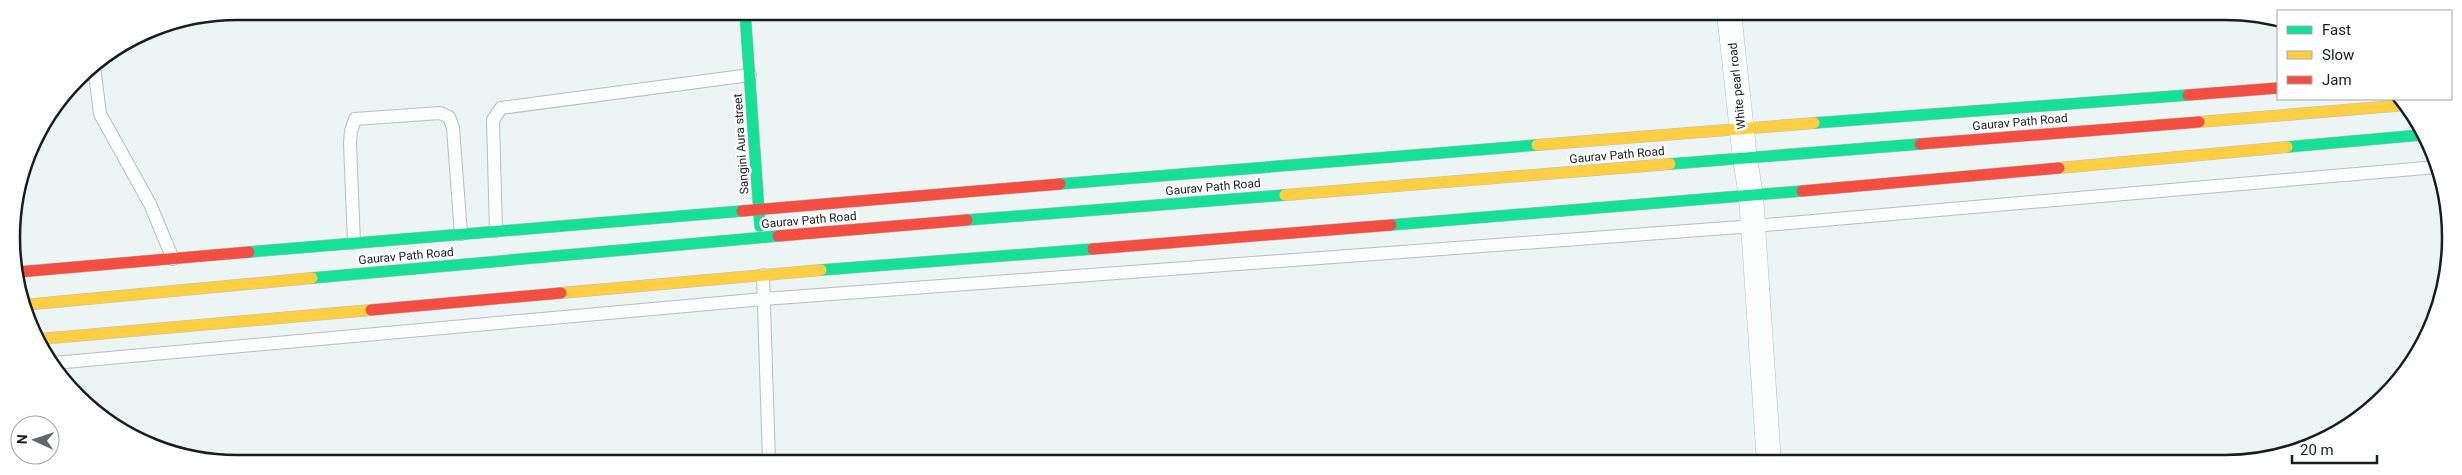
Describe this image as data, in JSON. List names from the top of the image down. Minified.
{"streets":{"main road":["Gaurav Path Road","Sangini Aura street"],"street":["White pearl road"]},"crossings":[["White pearl road","Gaurav Path Road"],["Gaurav Path Road","Sangini Aura street"]],"legend":["Fast","Slow","Jam"],"scale_bar":"20 m","north":"left"}
